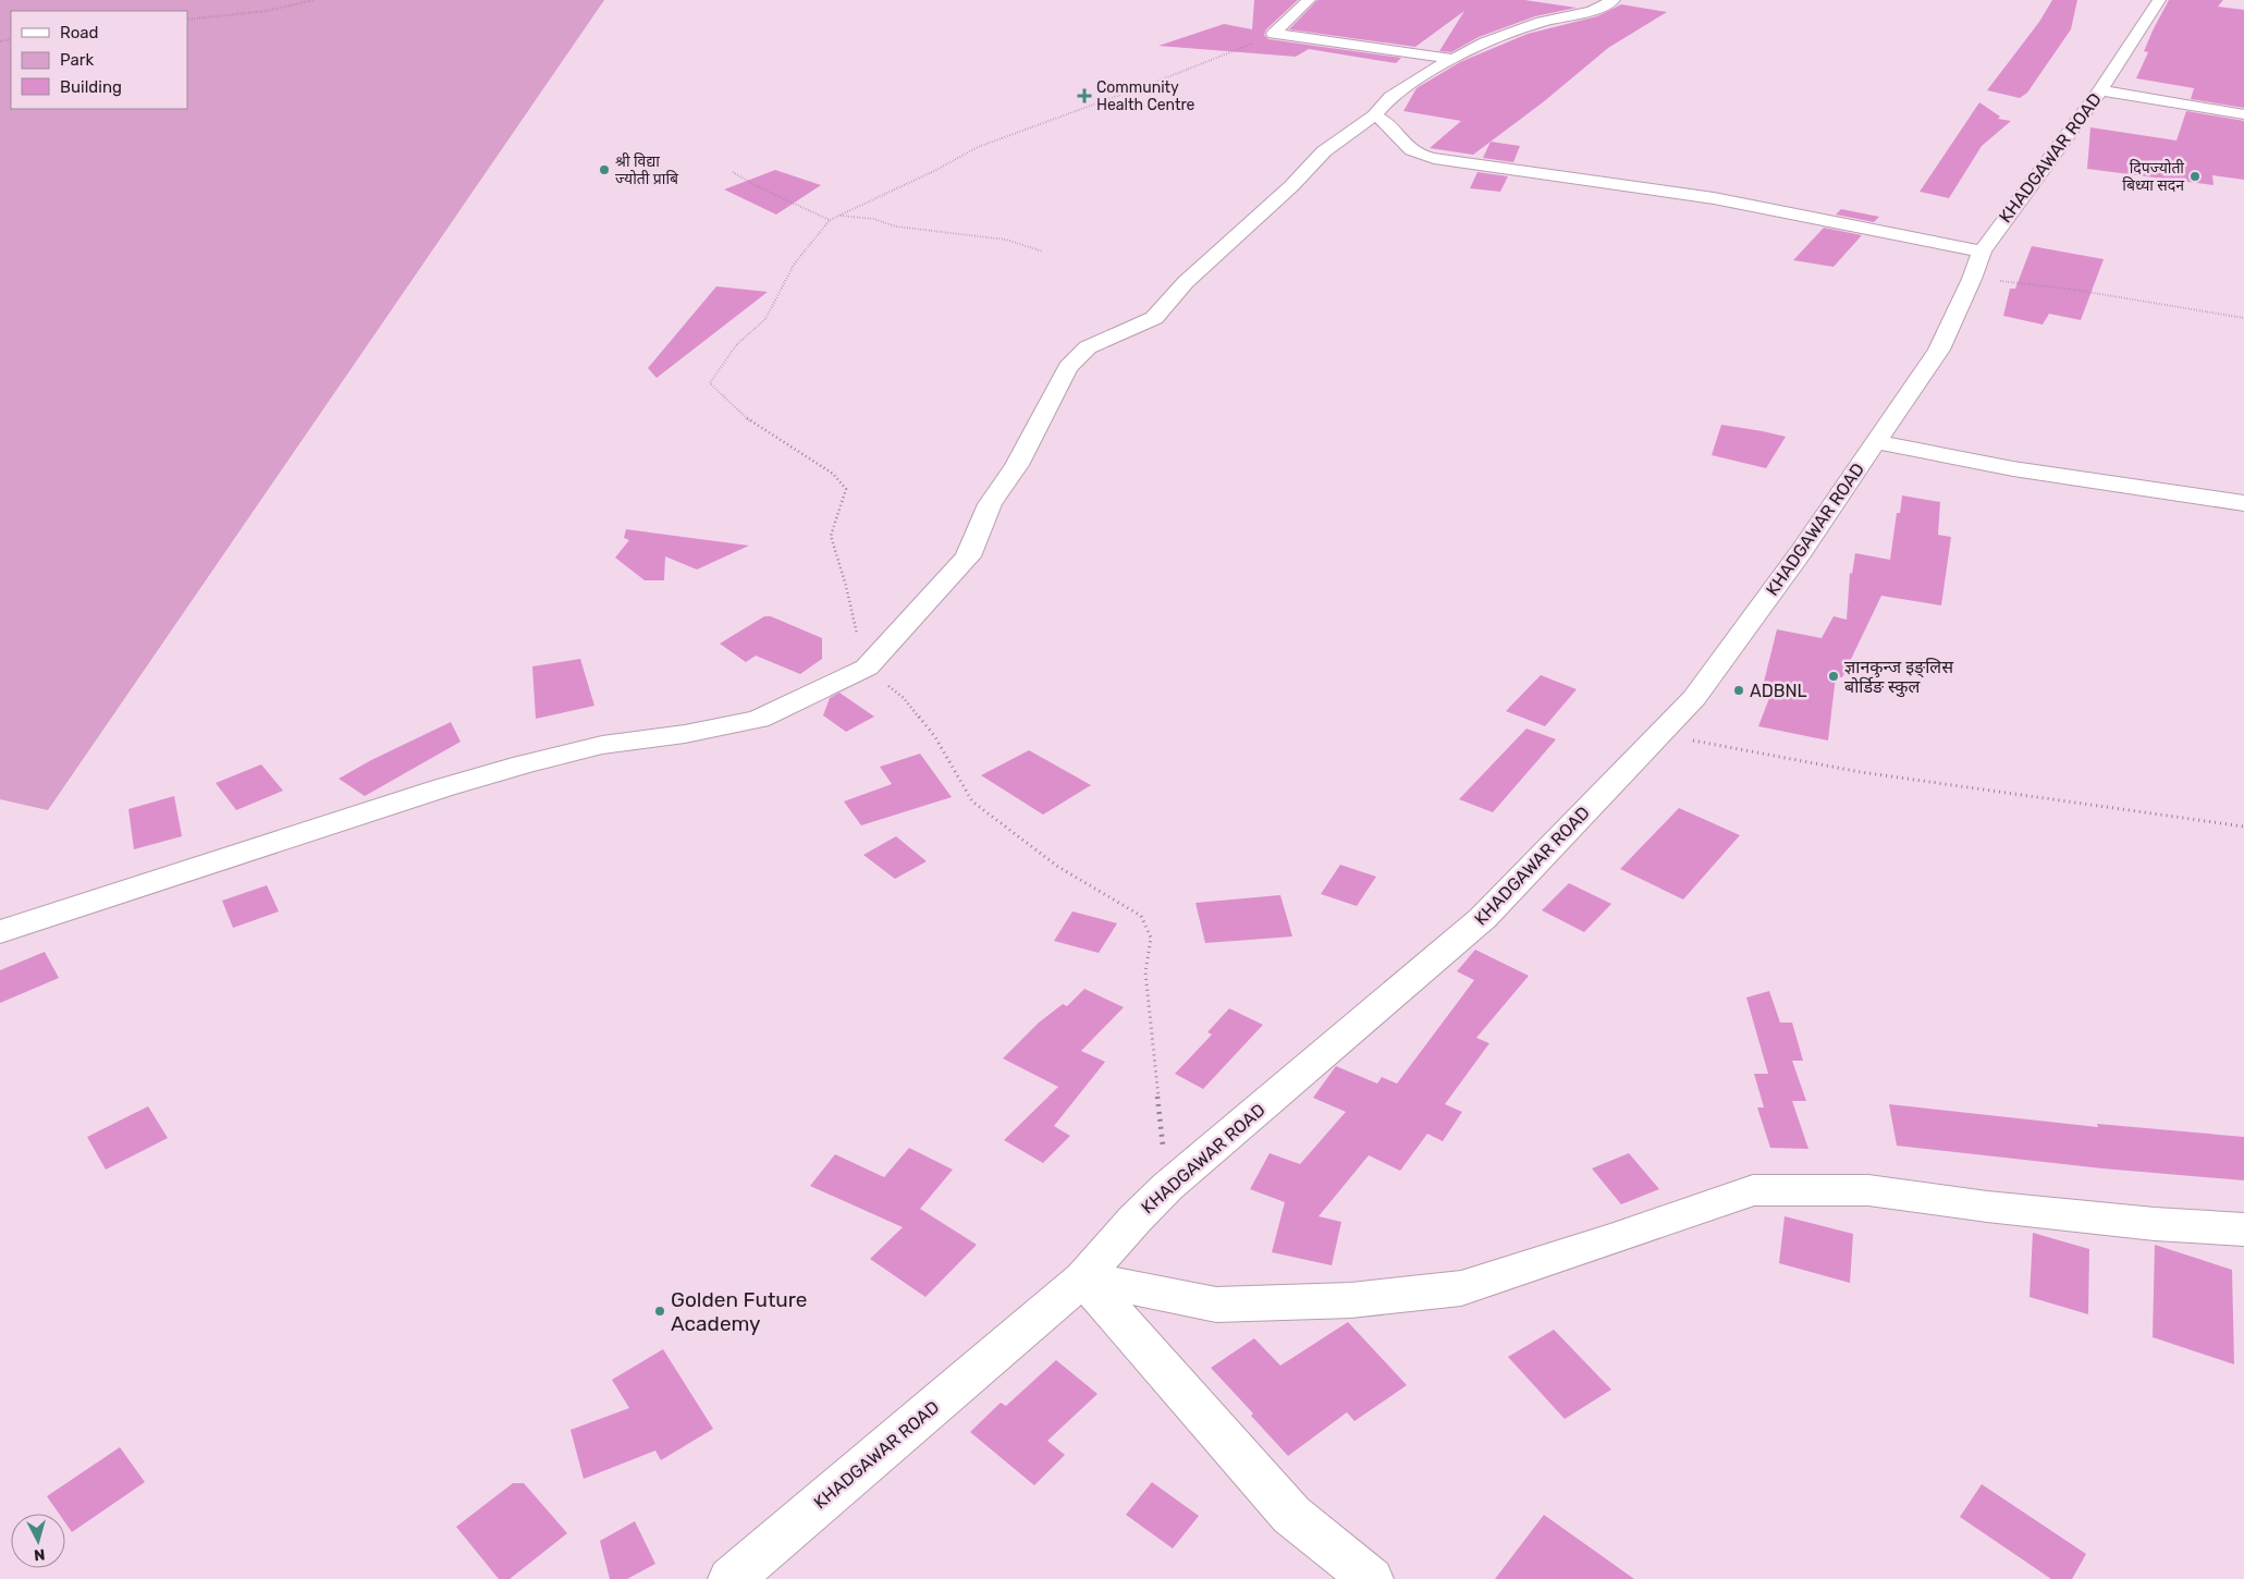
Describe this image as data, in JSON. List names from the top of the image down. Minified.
{"streets":{"street":["KHADGAWAR ROAD"]},"places":{"health":["Community Health Centre"],"other":["श्री विद्या ज्योती प्राबि","दिपज्योती बिध्या सदन","ज्ञानकुन्ज इङ्लिस बोर्डिङ स्कुल","ADBNL","Golden Future Academy"]},"legend":["Road","Park","Building"],"north":"bottom"}
